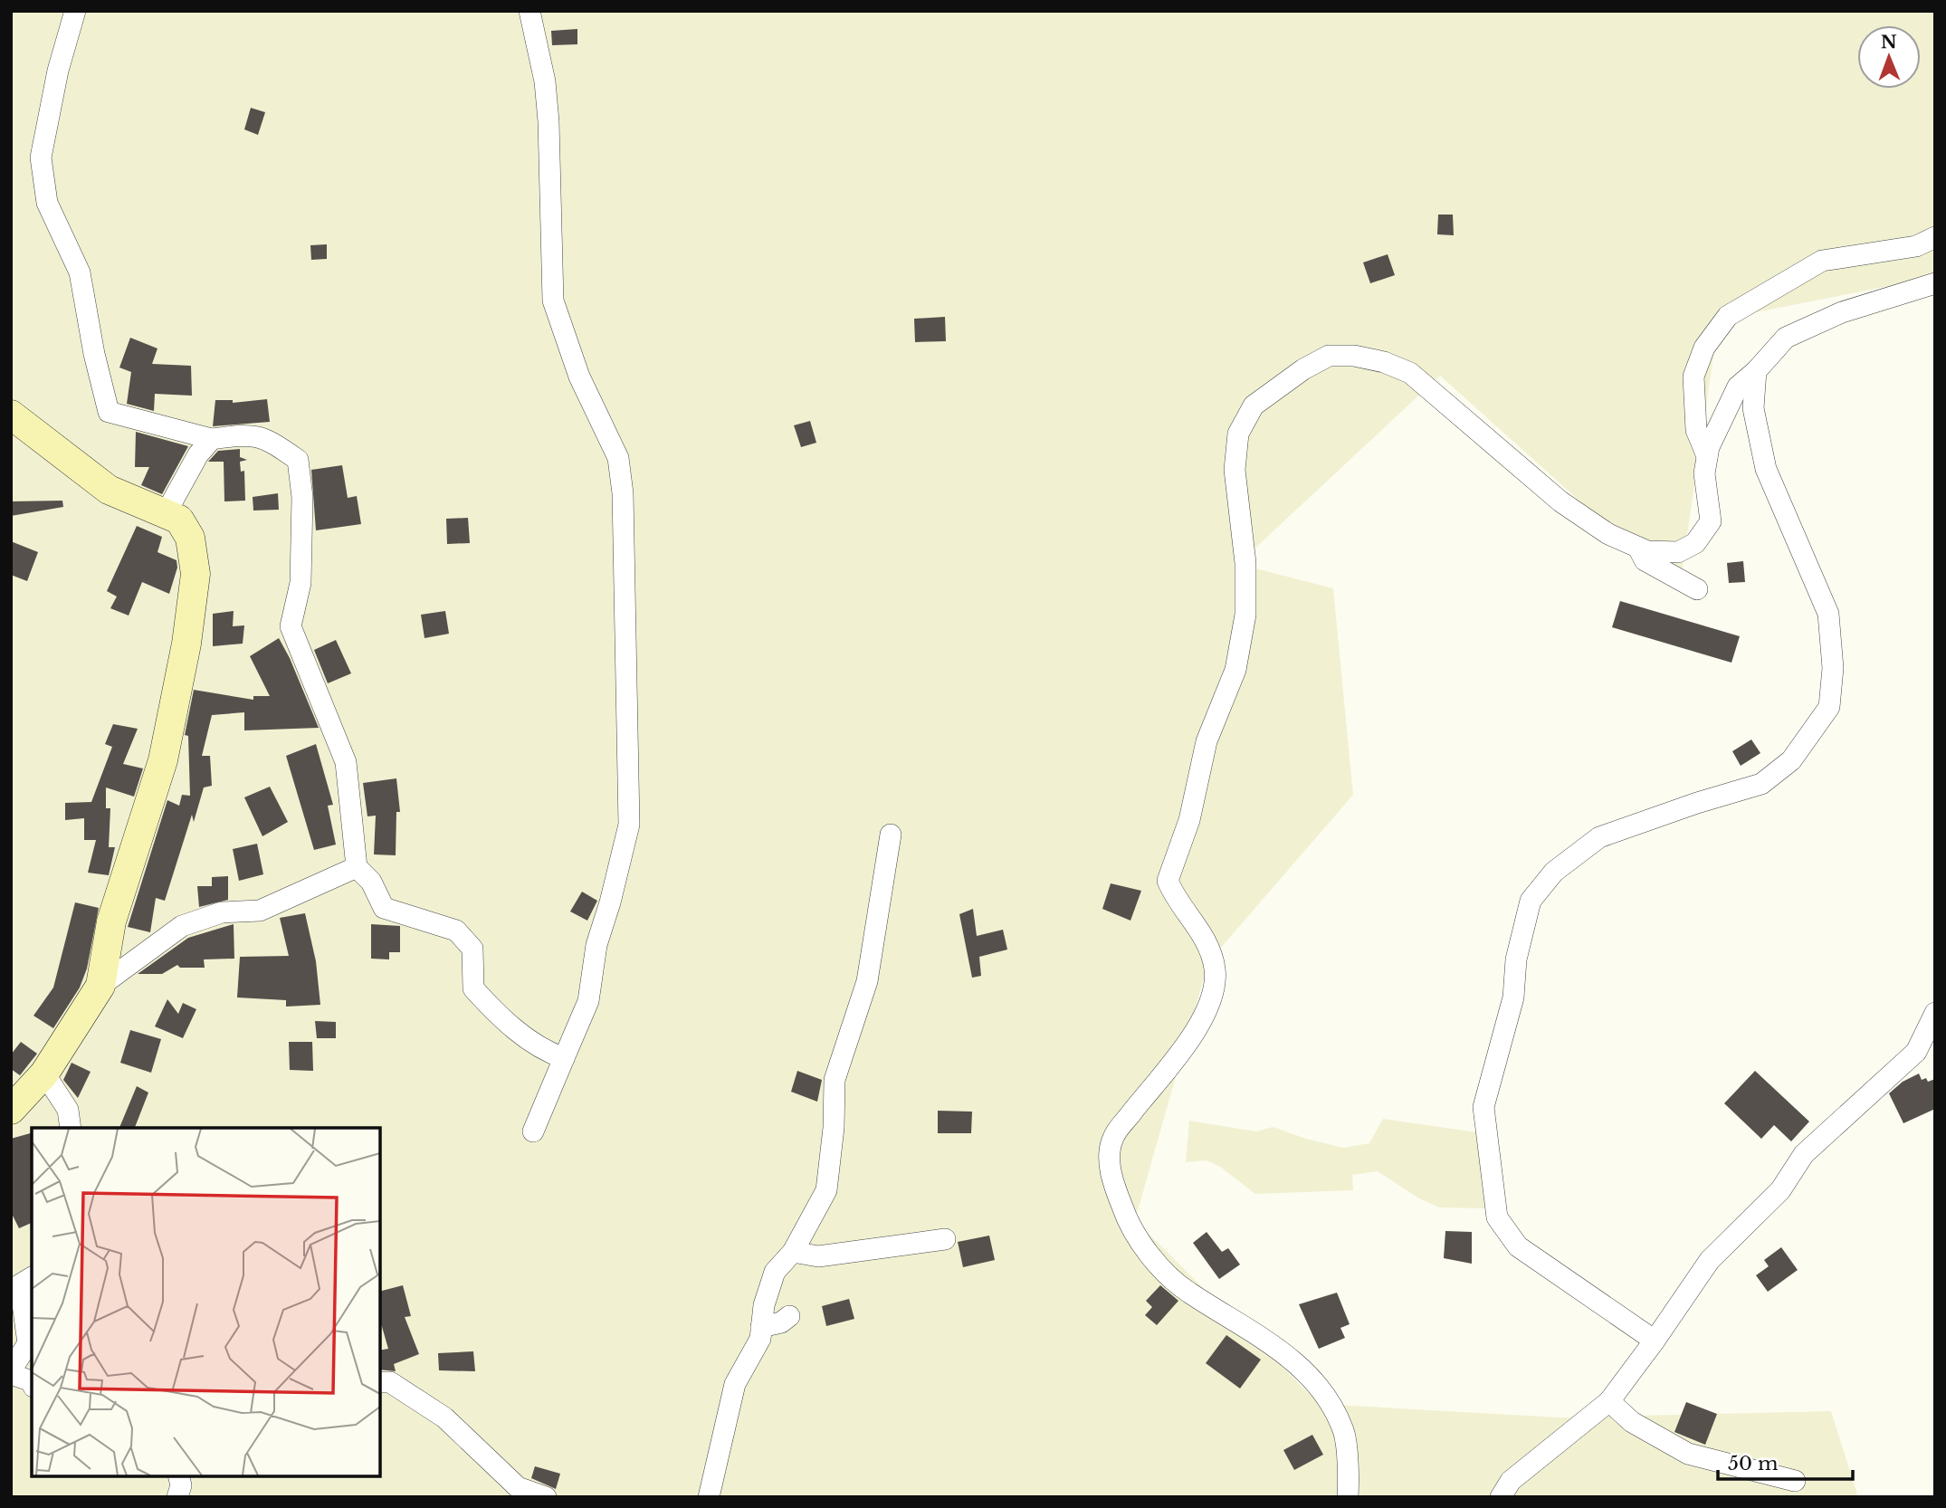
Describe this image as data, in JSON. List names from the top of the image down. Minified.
{"scale_bar":"50 m","north":"top"}
